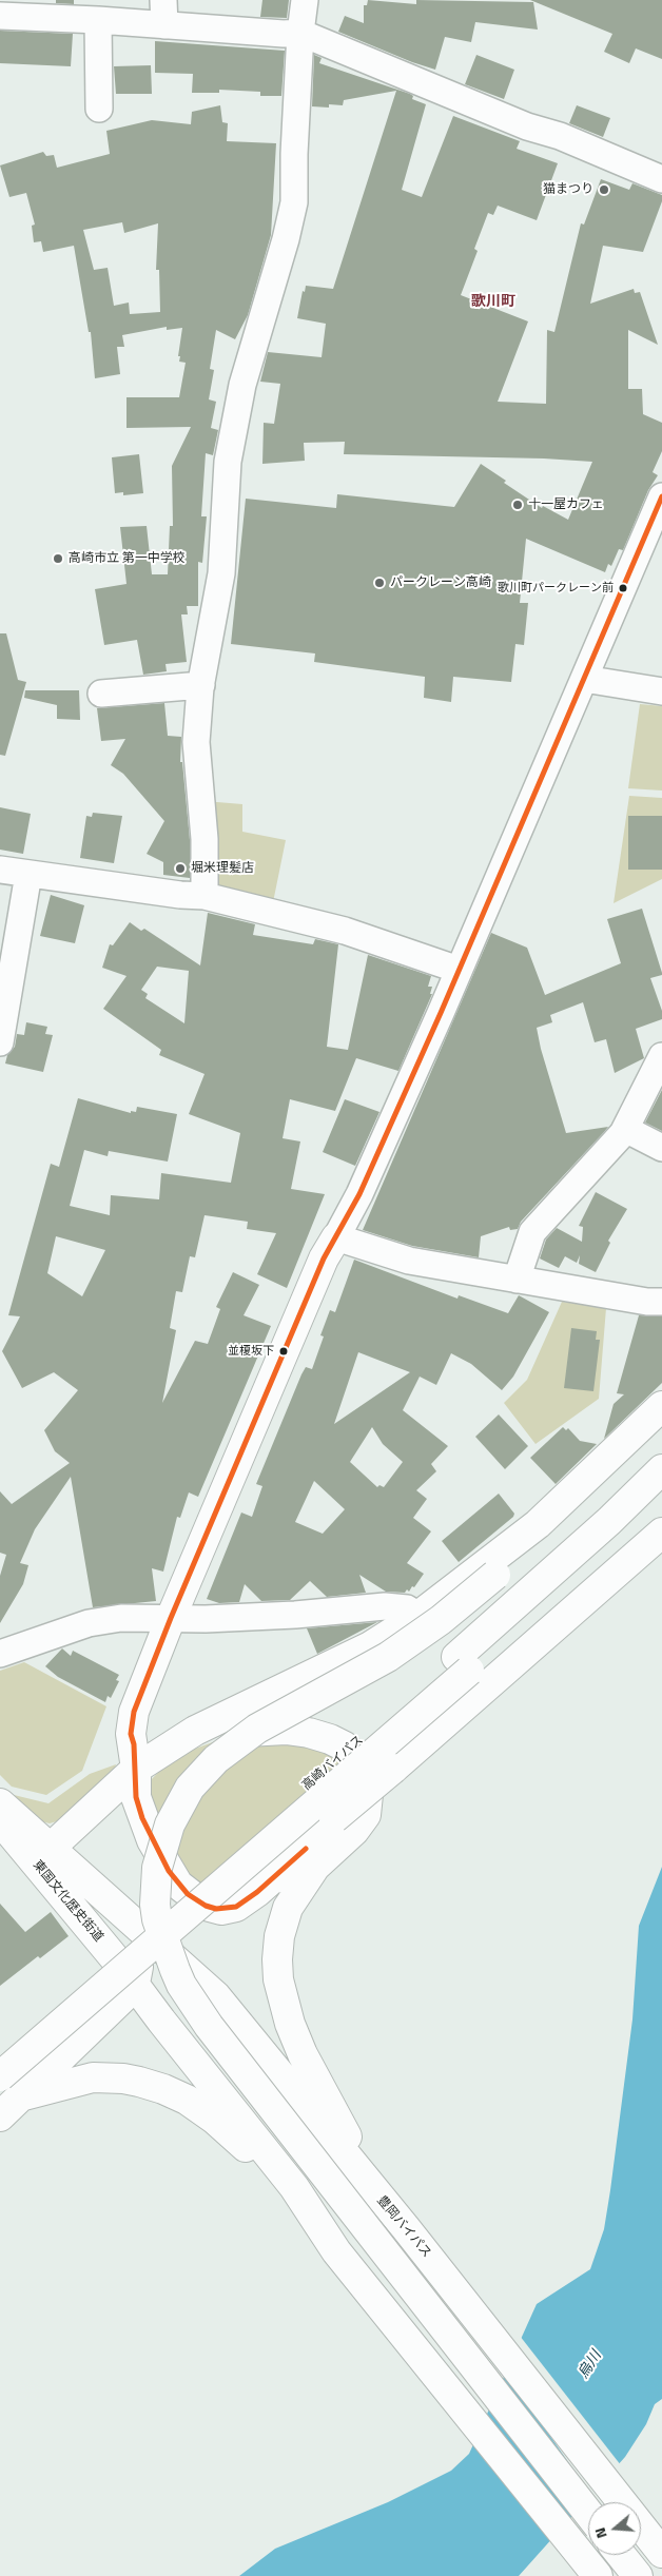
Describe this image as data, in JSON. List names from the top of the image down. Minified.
{"streets":{"main road":["高崎バイパス","東国文化歴史街道","豊岡バイパス"]},"crossings":[["東国文化歴史街道","豊岡バイパス"]],"districts":["歌川町"],"water":["烏川"],"places":["猫まつり","十一屋カフェ","高崎市立 第一中学校","パークレーン高崎","歌川町パークレーン前","堀米理髪店","並榎坂下"],"north":"left"}
